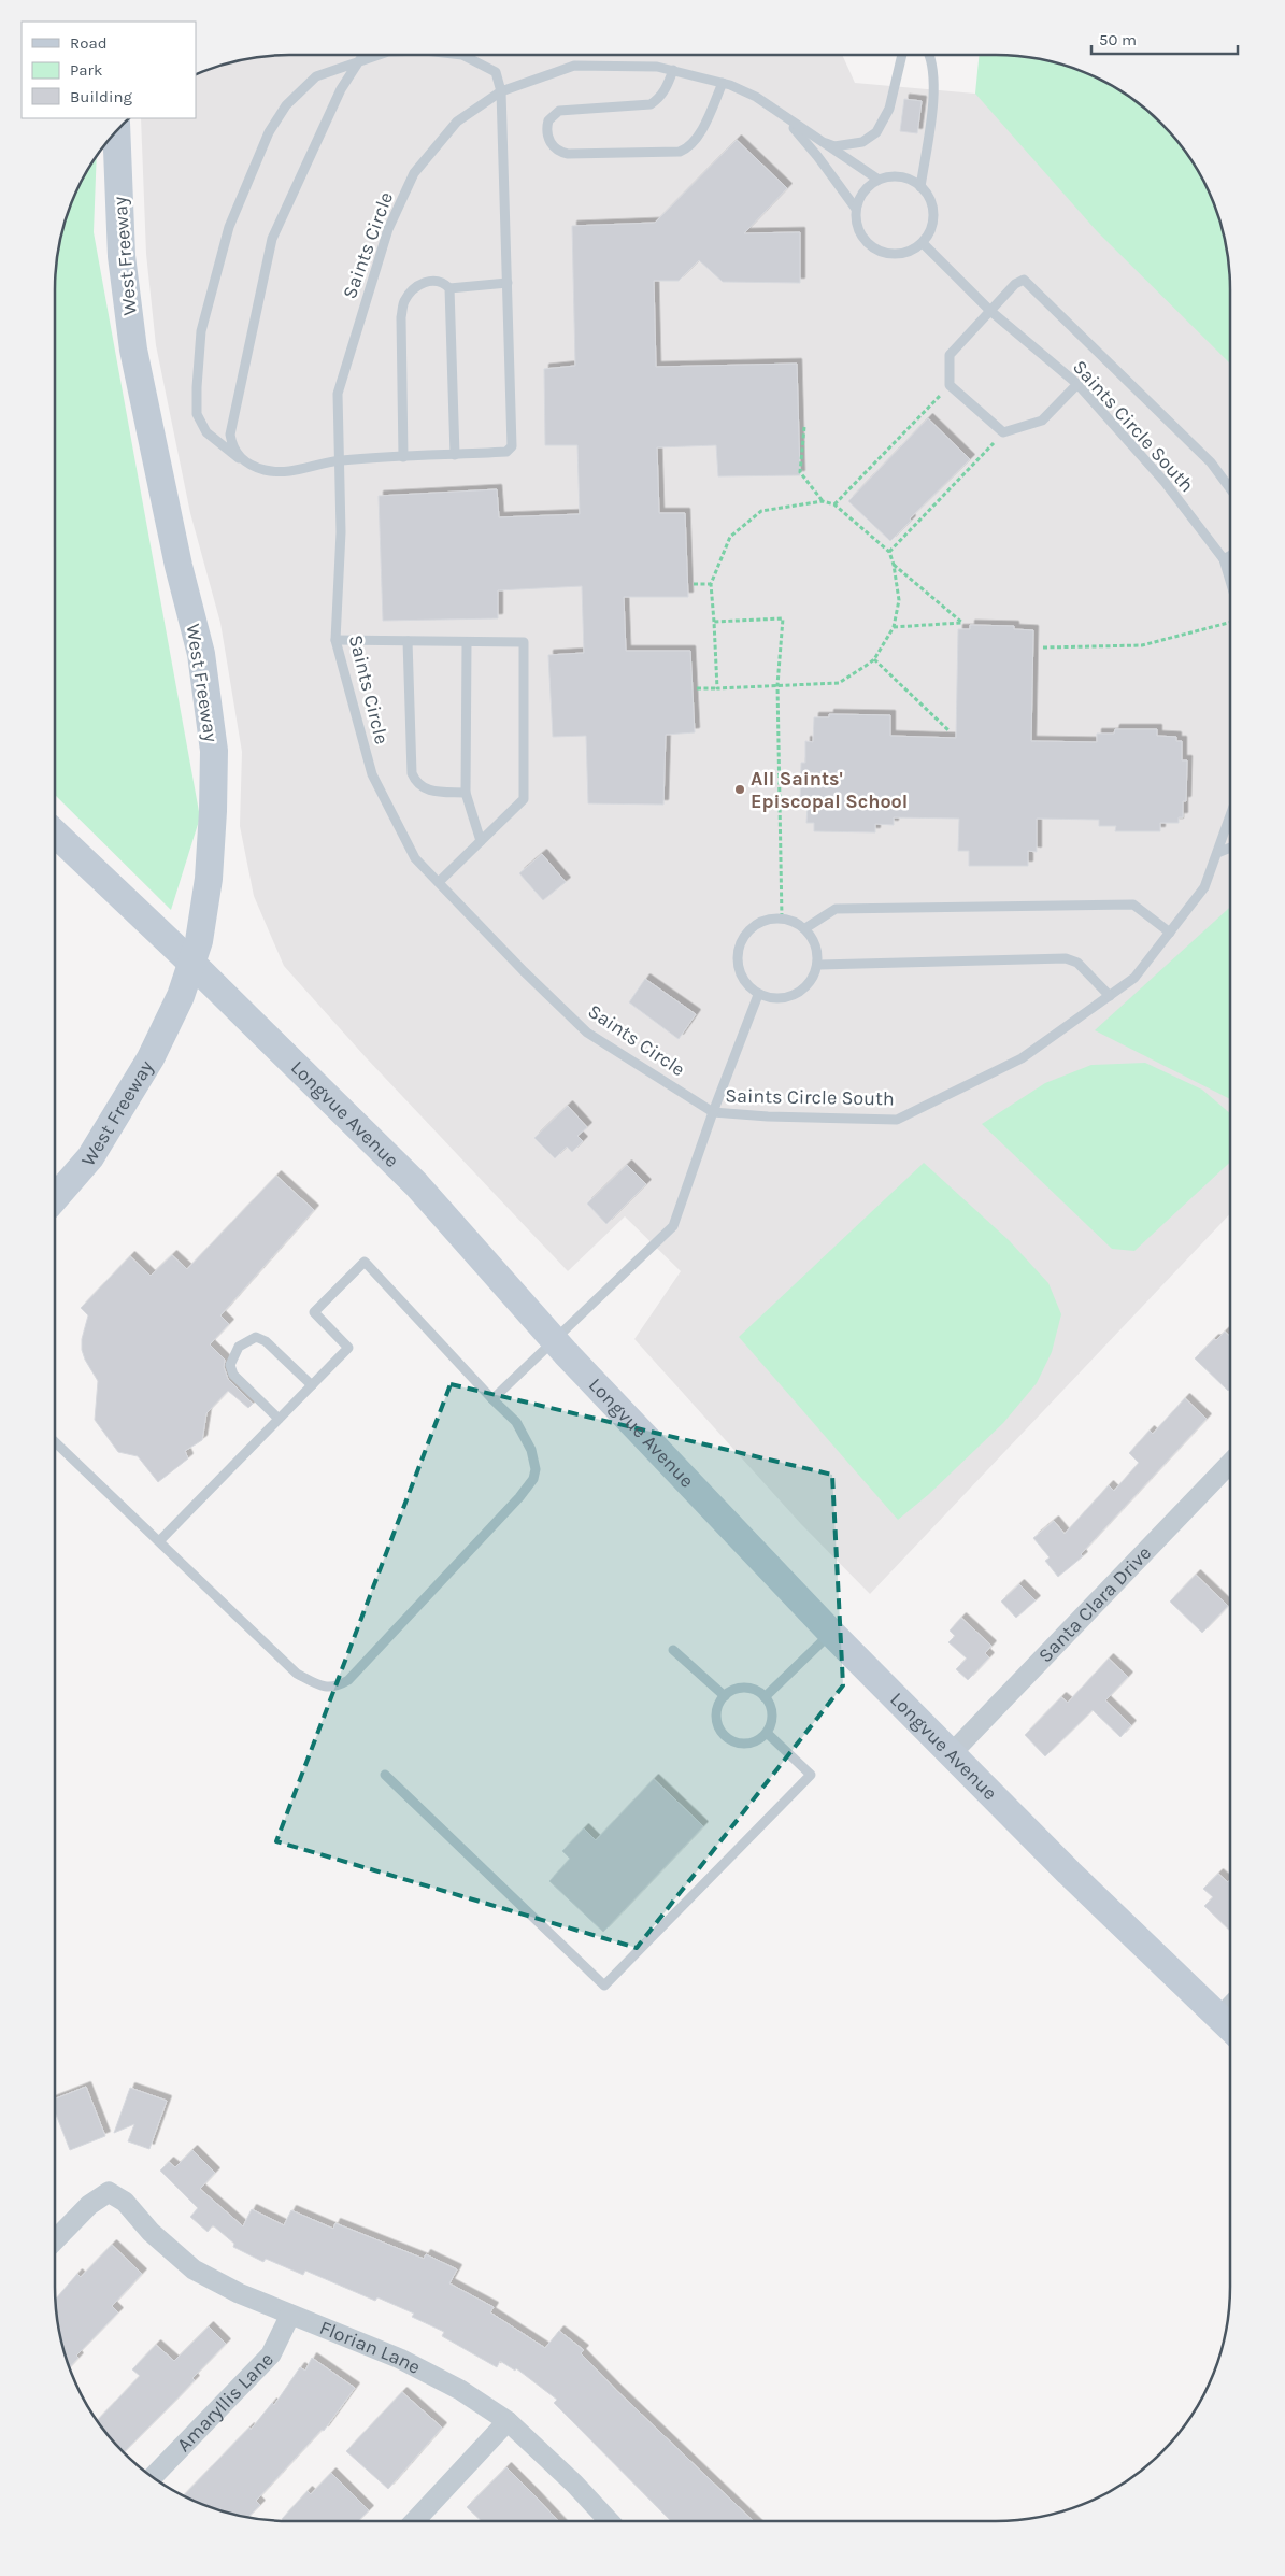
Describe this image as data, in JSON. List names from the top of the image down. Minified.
{"streets":{"main road":["West Freeway","Longvue Avenue"],"street":["Santa Clara Drive","Florian Lane","Amaryllis Lane"],"lane":["Saints Circle","Saints Circle South"]},"crossings":[["Saints Circle","Saints Circle South"],["West Freeway","Longvue Avenue"],["Longvue Avenue","Santa Clara Drive"],["Florian Lane","Amaryllis Lane"]],"places":["All Saints' Episcopal School"],"legend":["Road","Park","Building"],"scale_bar":"50 m"}
